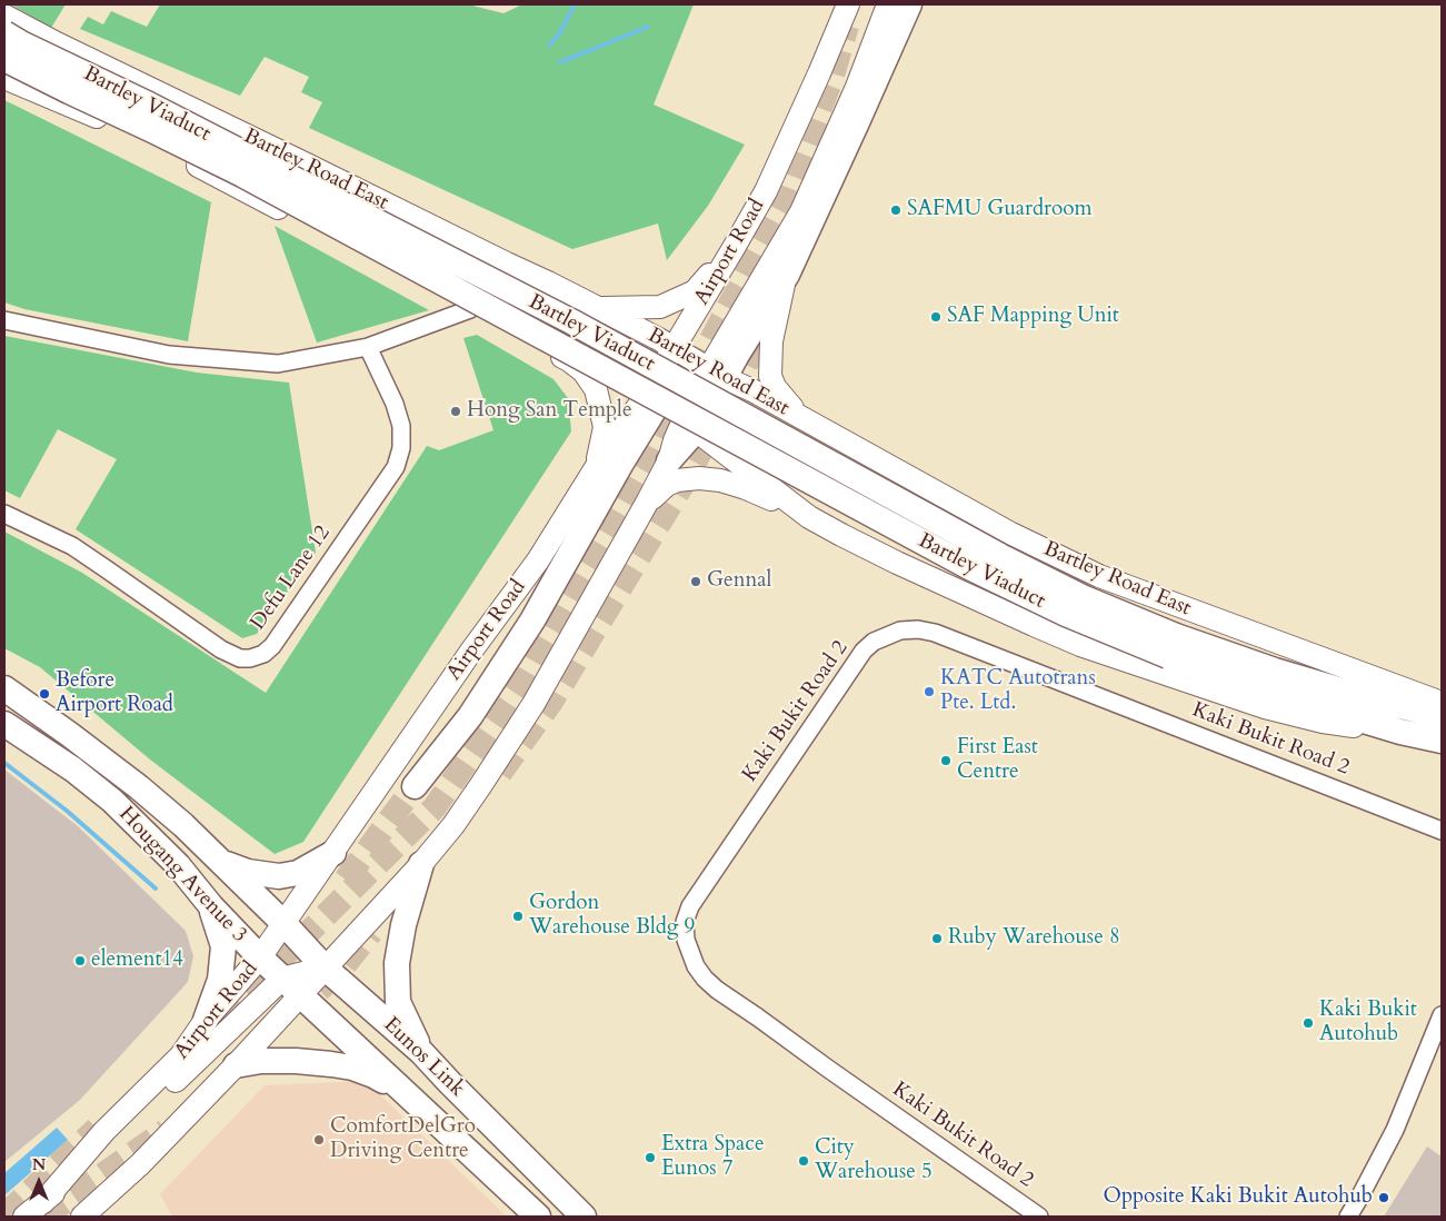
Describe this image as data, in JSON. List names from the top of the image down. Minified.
{"streets":{"highway":["Bartley Viaduct","Bartley Road East","Hougang Avenue 3","Eunos Link"],"main road":["Airport Road"],"street":["Defu Lane 12","Kaki Bukit Road 2"]},"crossings":[["Bartley Viaduct","Bartley Road East"],["Bartley Road East","Airport Road"],["Airport Road","Hougang Avenue 3"],["Airport Road","Eunos Link"],["Hougang Avenue 3","Eunos Link"]],"places":["SAFMU Guardroom","SAF Mapping Unit","Hong San Temple","Gennal","KATC Autotrans Pte. Ltd.","Before Airport Road","First East Centre","Gordon Warehouse Bldg 9","Ruby Warehouse 8","element14","Kaki Bukit Autohub","ComfortDelGro Driving Centre","Extra Space Eunos 7","City Warehouse 5","Opposite Kaki Bukit Autohub"],"north":"top"}
